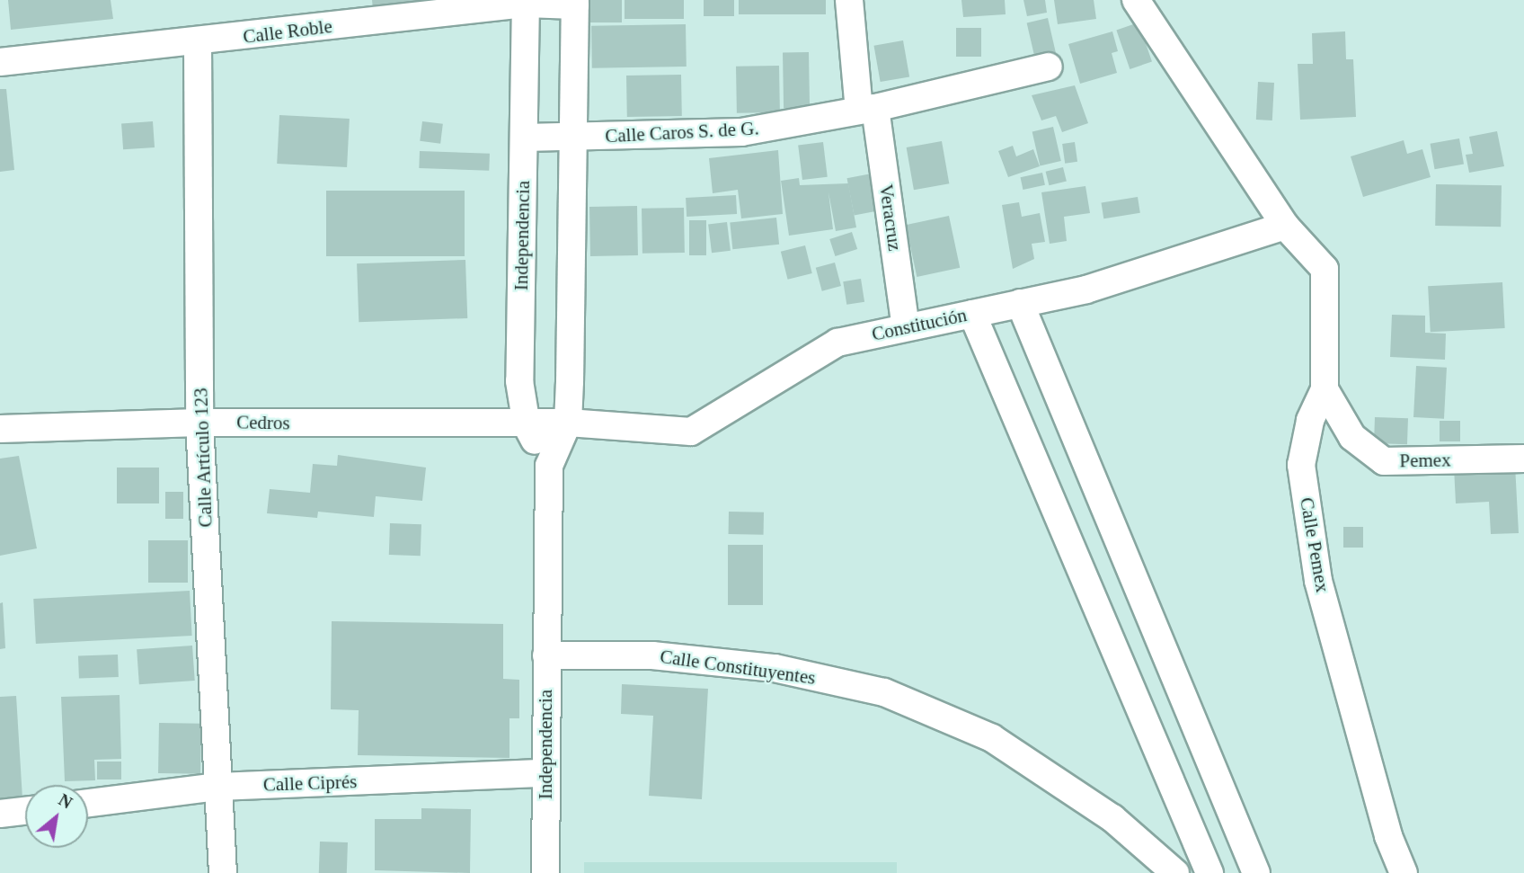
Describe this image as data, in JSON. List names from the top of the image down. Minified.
{"streets":{"street":["Calle Roble","Calle Caros S. de G.","Veracruz","Independencia","Constitución","Cedros","Calle Artículo 123","Pemex","Calle Pemex","Calle Constituyentes","Calle Ciprés"]},"crossings":[["Calle Roble","Independencia"],["Calle Roble","Calle Artículo 123"],["Calle Caros S. de G.","Veracruz"],["Calle Caros S. de G.","Independencia"],["Veracruz","Constitución"],["Independencia","Constitución"],["Independencia","Cedros"],["Independencia","Calle Constituyentes"],["Independencia","Calle Ciprés"],["Constitución","Cedros"],["Constitución","Calle Pemex"],["Cedros","Calle Artículo 123"],["Calle Artículo 123","Calle Ciprés"],["Pemex","Calle Pemex"]],"north":"top right"}
